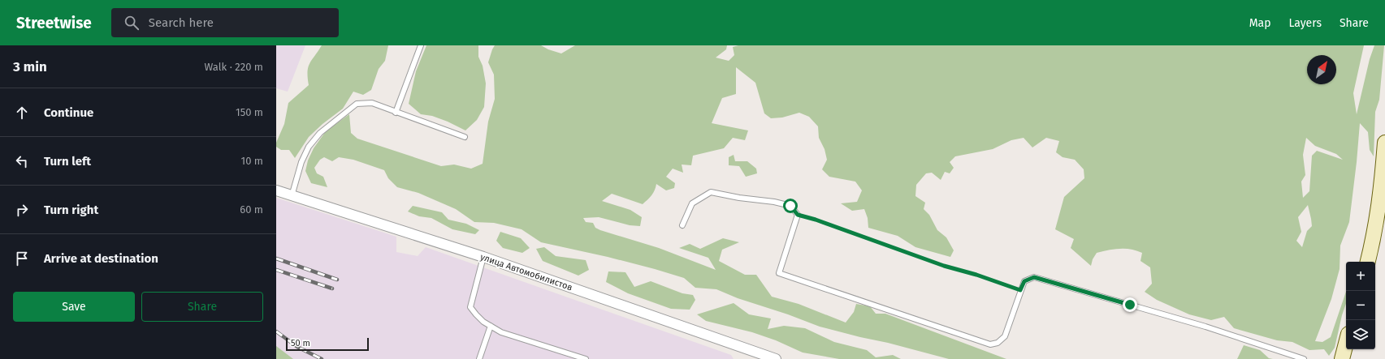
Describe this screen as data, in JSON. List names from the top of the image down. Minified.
{"streets":{"street":["улица Автомобилистов"]},"scale_bar":"50 m","north":"top right","page":{"header":"Streetwise","search":"Search here","nav":["Map","Layers","Share"],"heading":["3 min","Walk · 220 m"],"list":[["Continue","150 m"],["Turn left","10 m"],["Turn right","60 m"],"Arrive at destination"],"map_buttons":["+","−"],"buttons":["Save","Share"],"scale":"50 m"}}
